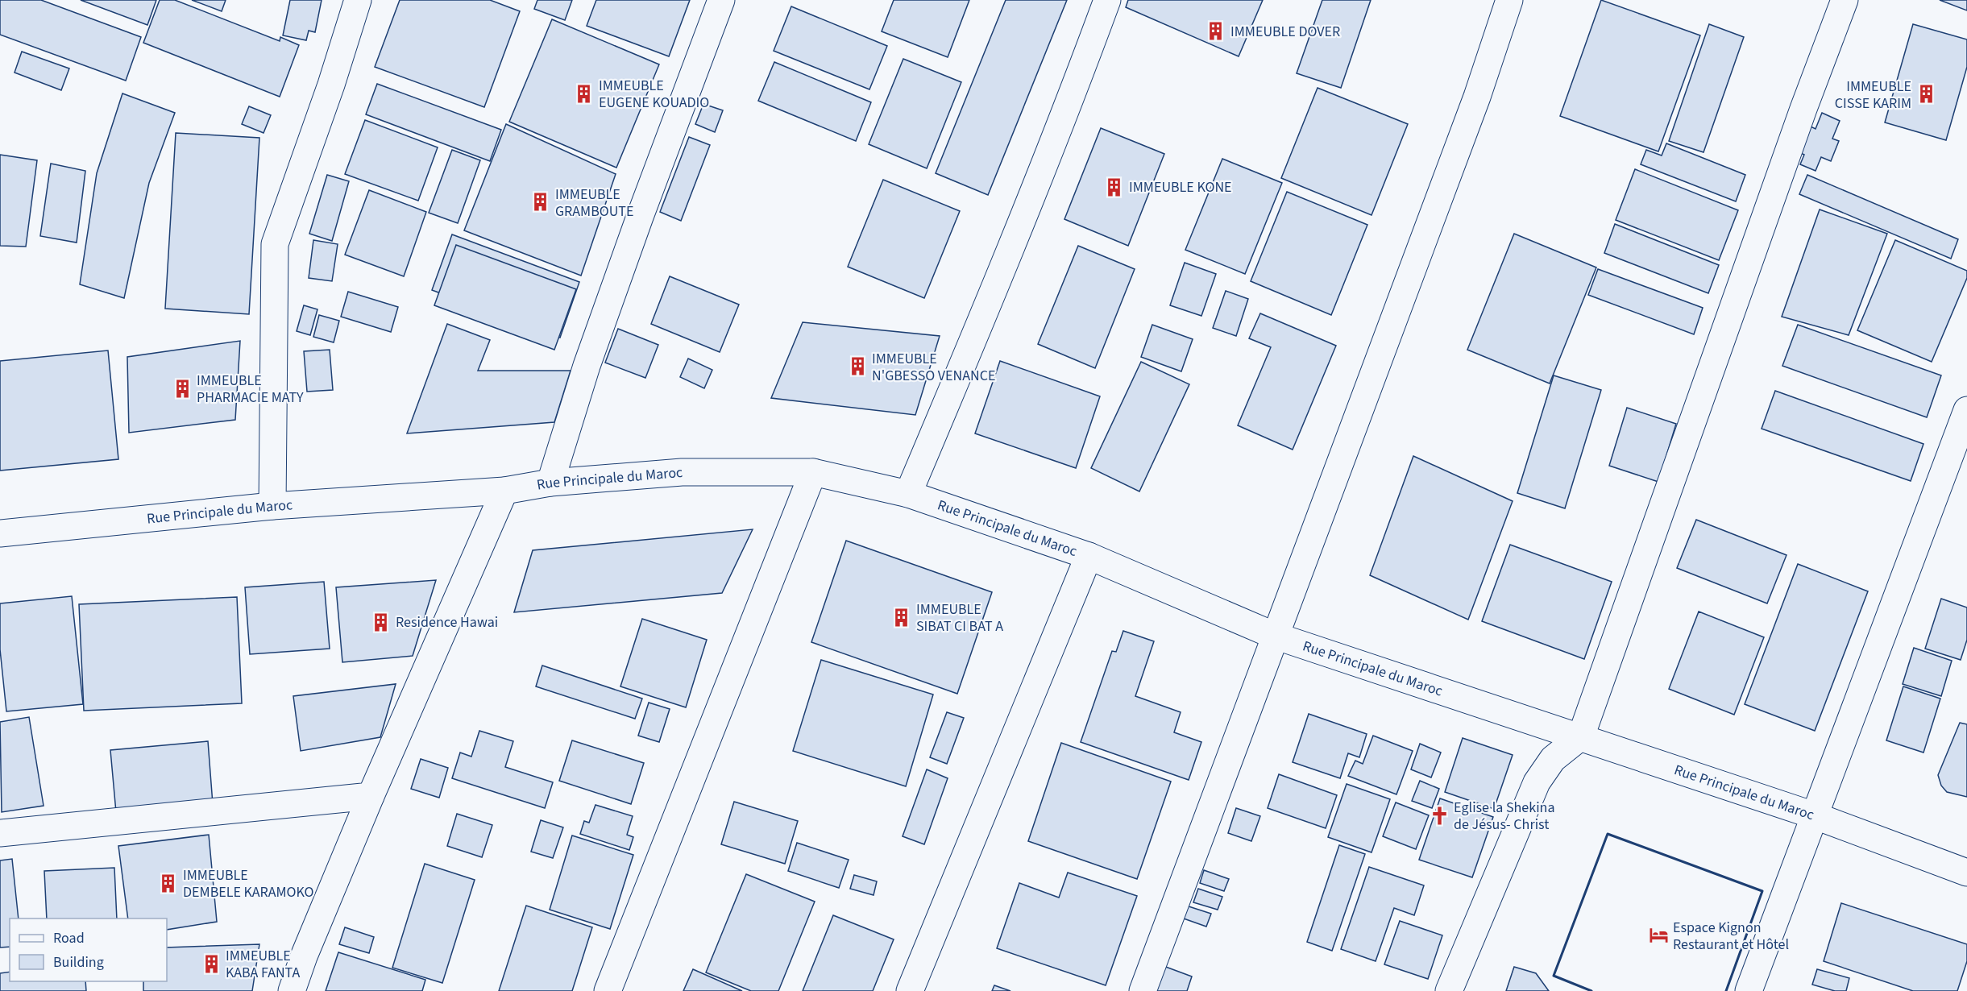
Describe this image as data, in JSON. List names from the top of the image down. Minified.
{"streets":{"street":["Rue Principale du Maroc"]},"places":{"building":["IMMEUBLE DOVER","IMMEUBLE EUGENE KOUADIO","IMMEUBLE CISSE KARIM","IMMEUBLE KONE","IMMEUBLE GRAMBOUTE","IMMEUBLE N'GBESSO VENANCE","IMMEUBLE PHARMACIE MATY","IMMEUBLE SIBAT CI BAT A","Residence Hawai","IMMEUBLE DEMBELE KARAMOKO","IMMEUBLE KABA FANTA"],"church":["Eglise la Shekina de Jésus- Christ"],"hotel":["Espace Kignon Restaurant et Hôtel"]},"legend":["Road","Building"]}
